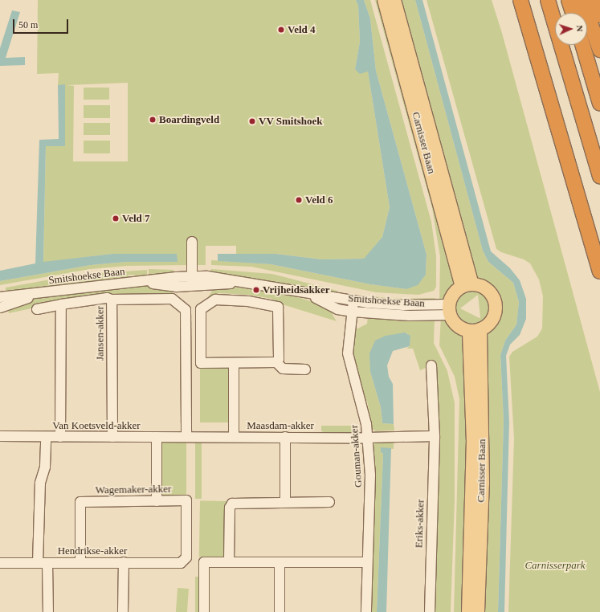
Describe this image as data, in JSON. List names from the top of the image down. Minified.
{"streets":{"main road":["Carnisser Baan"],"street":["Smitshoekse Baan","Jansen-akker","Van Koetsveld-akker","Maasdam-akker","Gouman-akker","Wagemaker-akker","Eriks-akker","Hendrikse-akker"]},"crossings":[["Carnisser Baan","Smitshoekse Baan"],["Smitshoekse Baan","Gouman-akker"],["Jansen-akker","Van Koetsveld-akker"],["Jansen-akker","Maasdam-akker"],["Van Koetsveld-akker","Maasdam-akker"],["Maasdam-akker","Gouman-akker"],["Wagemaker-akker","Hendrikse-akker"]],"parks":["Carnisserpark"],"places":["Veld 4","Boardingveld","VV Smitshoek","Veld 6","Veld 7","Vrijheidsakker"],"scale_bar":"50 m","north":"right"}
